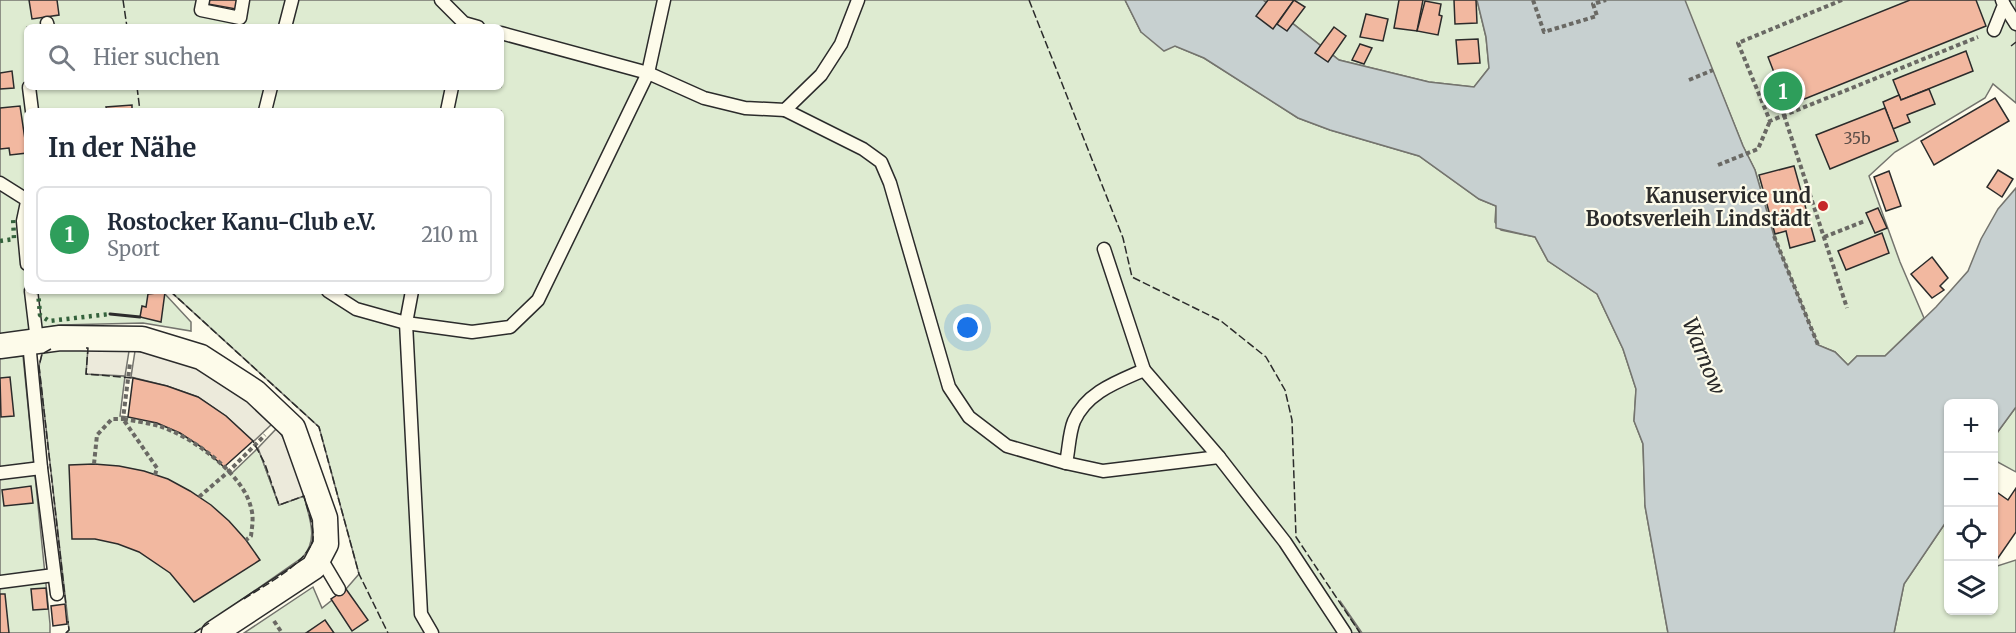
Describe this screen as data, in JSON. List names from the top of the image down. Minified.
{"water":["Warnow"],"places":["Kanuservice und Bootsverleih Lindstädt"],"house_numbers":["35b"],"page":{"search":"Hier suchen","pins":"1","heading":"In der Nähe","list":[{"mark":"1","name":"Rostocker Kanu-Club e.V.","note":"Sport","value":"210 m"}],"map_buttons":["+","−"]}}
